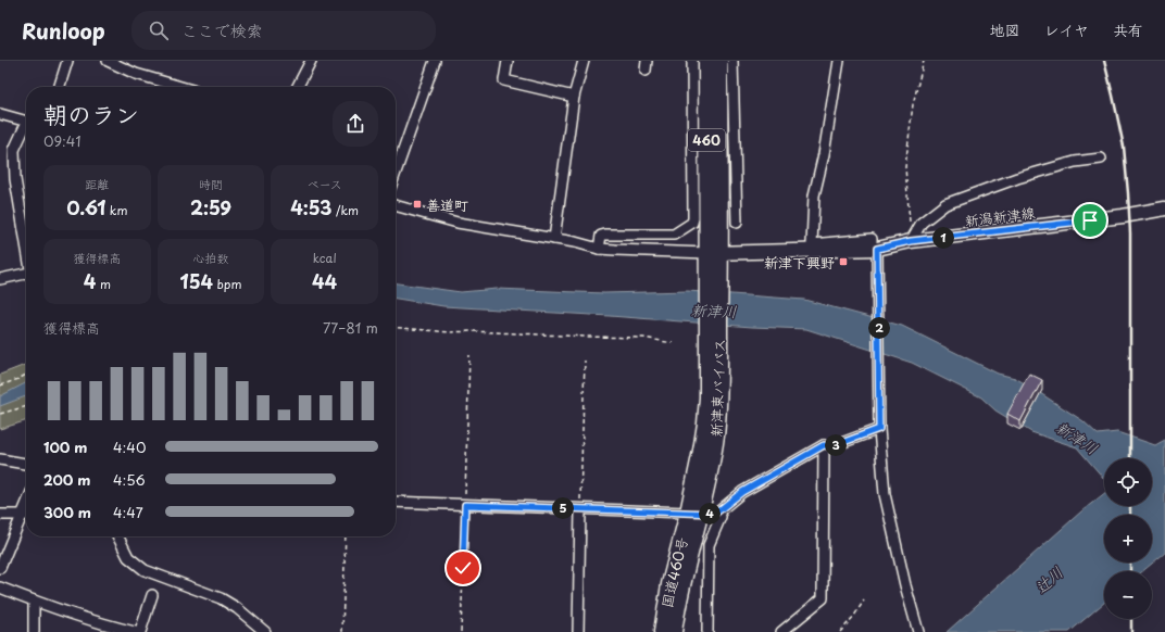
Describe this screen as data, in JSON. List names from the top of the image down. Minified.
{"streets":{"highway":["460","国道460号"],"main road":["新潟新津線"]},"crossings":[["460","新潟新津線"],["460","国道460号"],["新潟新津線","国道460号"]],"water":["新津川","辻川"],"places":{"transit":["善道町","新津下興野"]},"page":{"header":"Runloop","search":"ここで検索","nav":["地図","レイヤ","共有"],"heading":["朝のラン","09:41"],"stats":[["距離","0.61 km"],["時間","2:59"],["ペース","4:53 /km"],["獲得標高","4 m"],["心拍数","154 bpm"],["kcal","44"]],"pins":["1","2","3","5","4"],"chart":["獲得標高","77–81 m"],"list":[{"name":"100 m","note":"4:40"},{"name":"200 m","note":"4:56"},{"name":"300 m","note":"4:47"}],"map_buttons":["+","−"]}}
